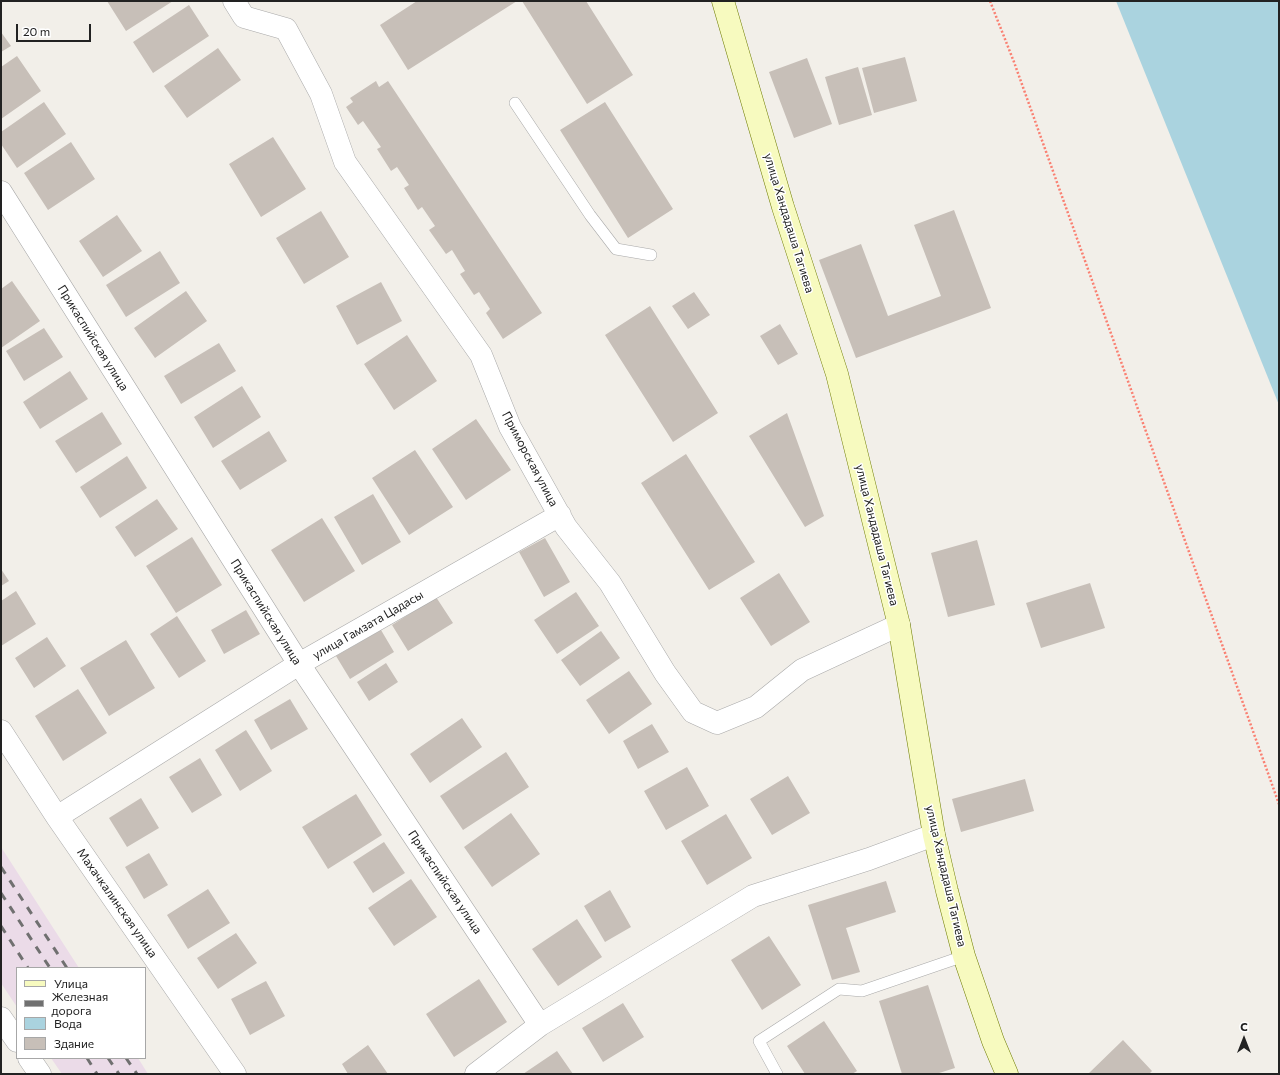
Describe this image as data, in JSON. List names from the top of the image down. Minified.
{"streets":{"street":["улица Хандадаша Тагиева","Прикаспийская улица","Приморская улица","улица Гамзата Цадасы","Махачкалинская улица"]},"crossings":[["улица Хандадаша Тагиева","Приморская улица"],["Прикаспийская улица","улица Гамзата Цадасы"],["Приморская улица","улица Гамзата Цадасы"],["улица Гамзата Цадасы","Махачкалинская улица"]],"legend":["Улица","Железная дорога","Вода","Здание"],"scale_bar":"20 m","north":"top"}
